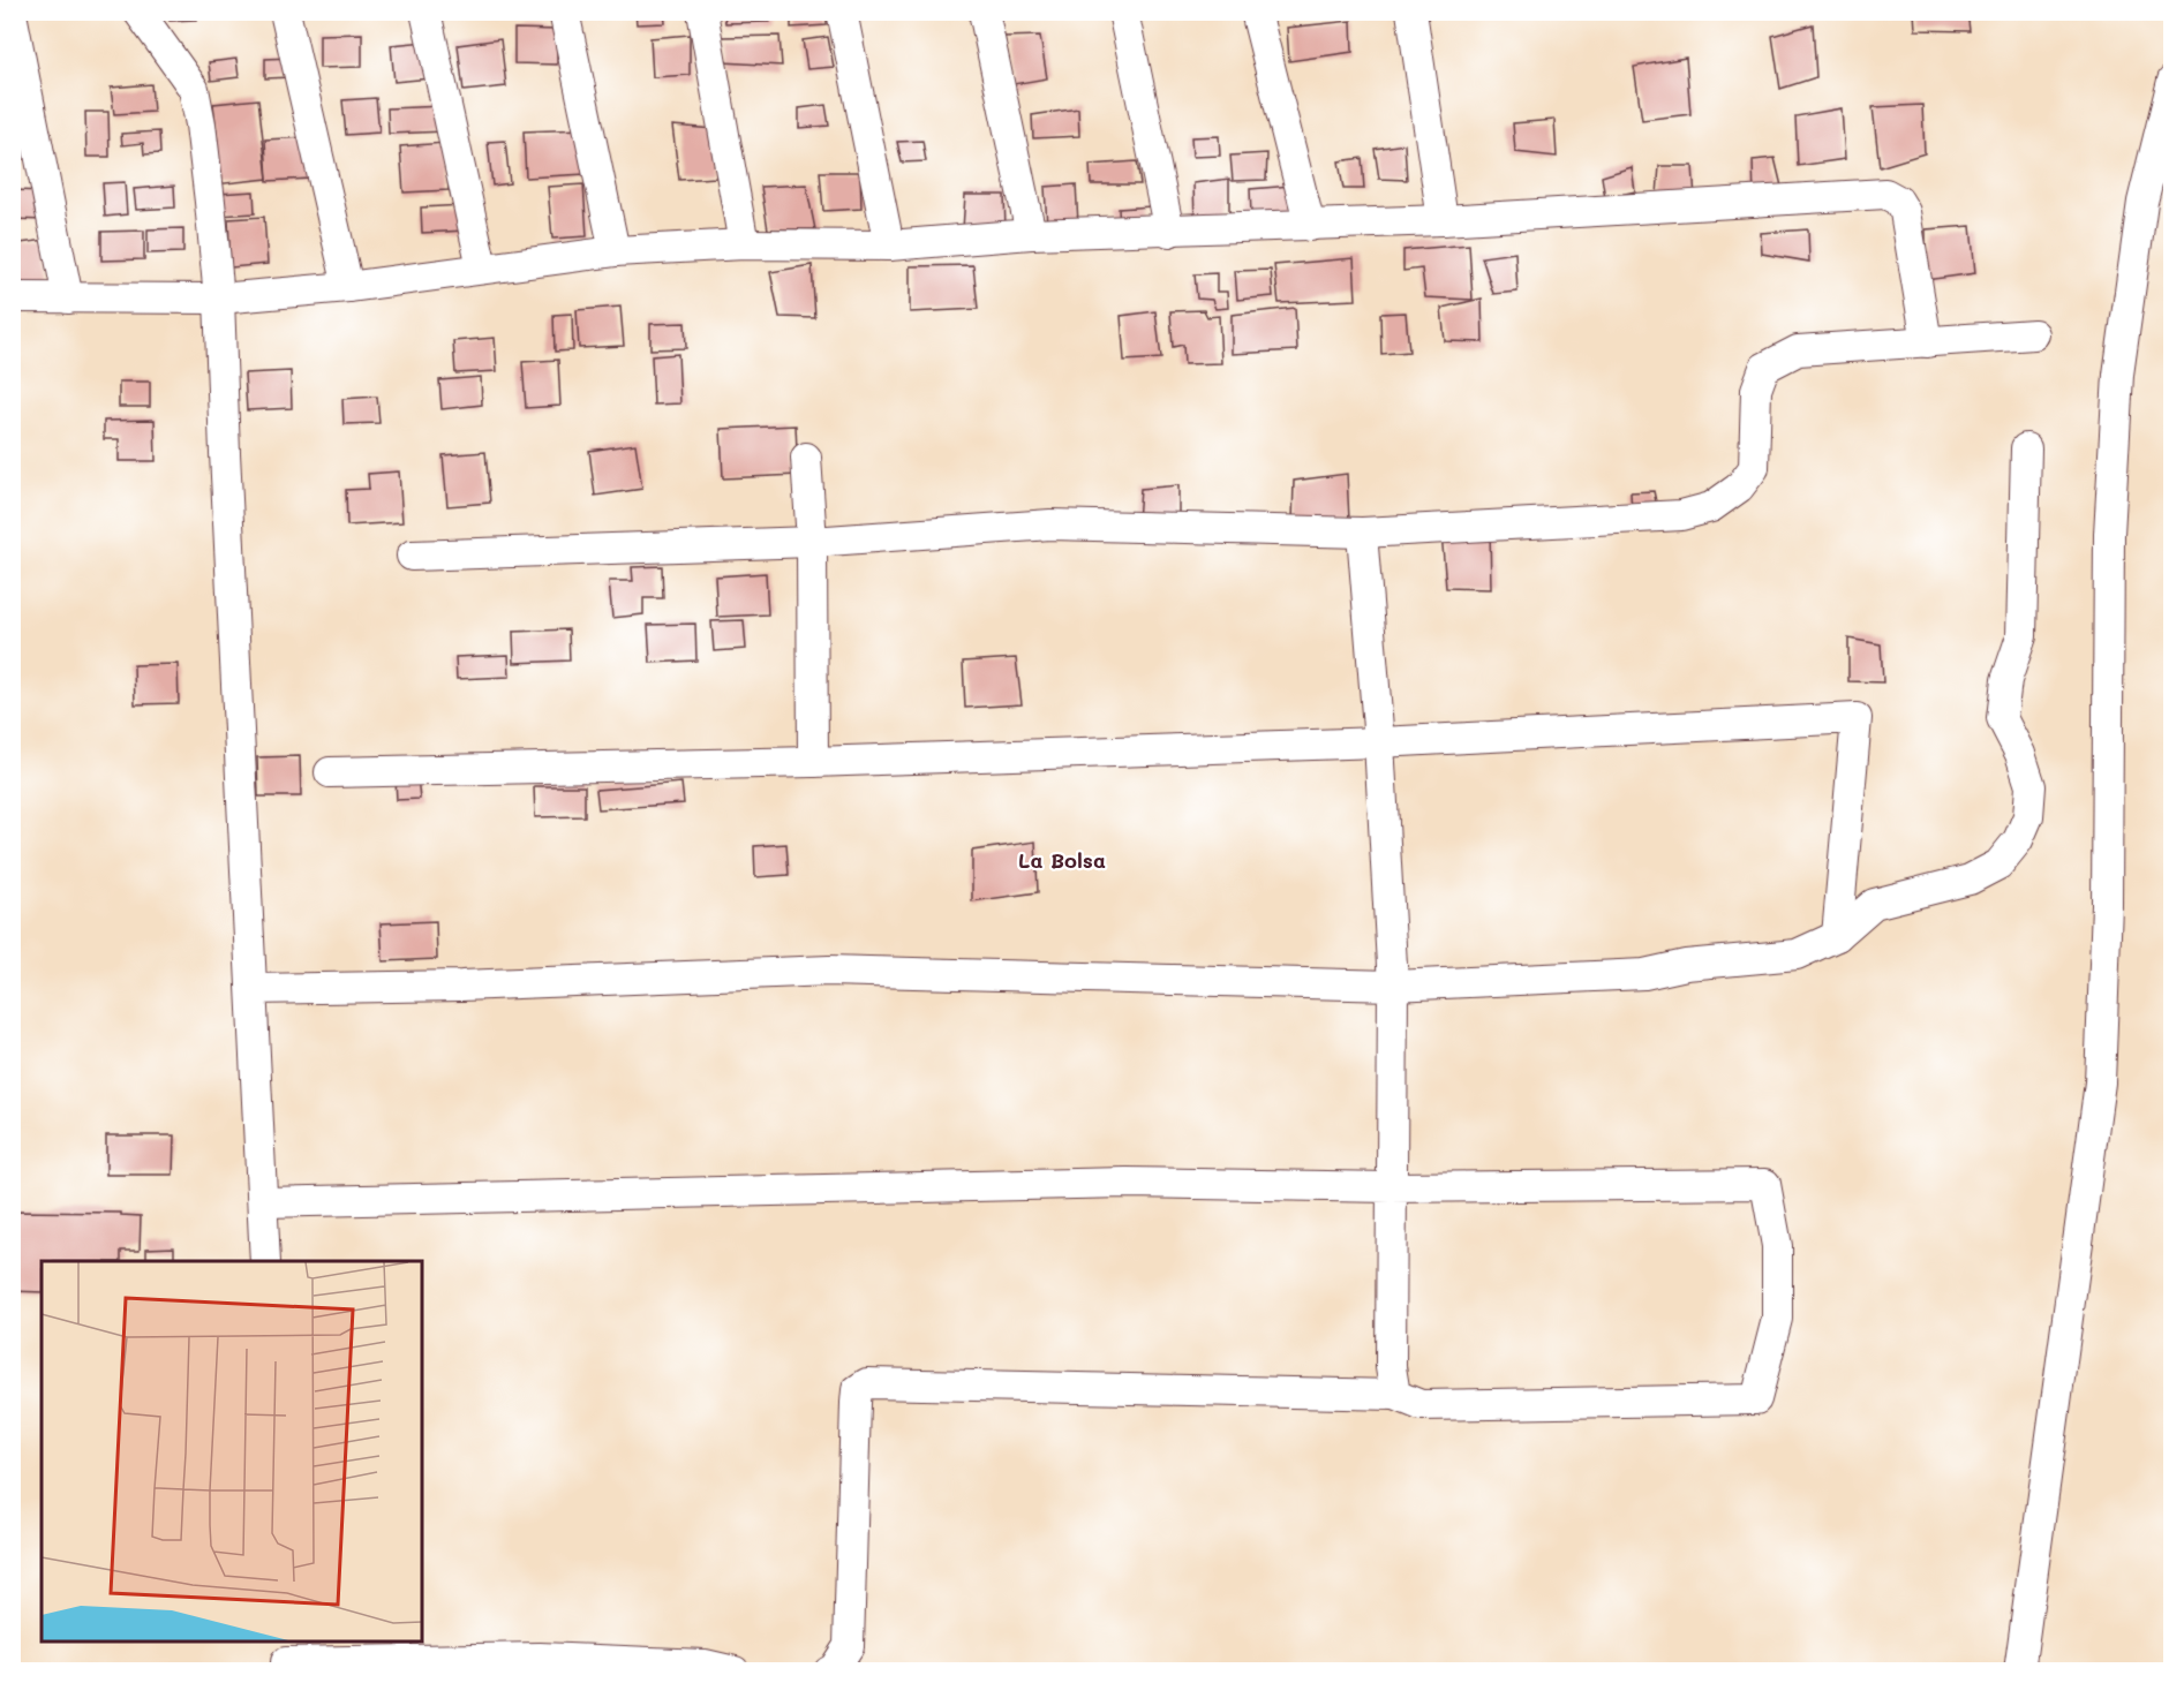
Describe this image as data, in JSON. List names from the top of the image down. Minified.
{"districts":["La Bolsa"]}
